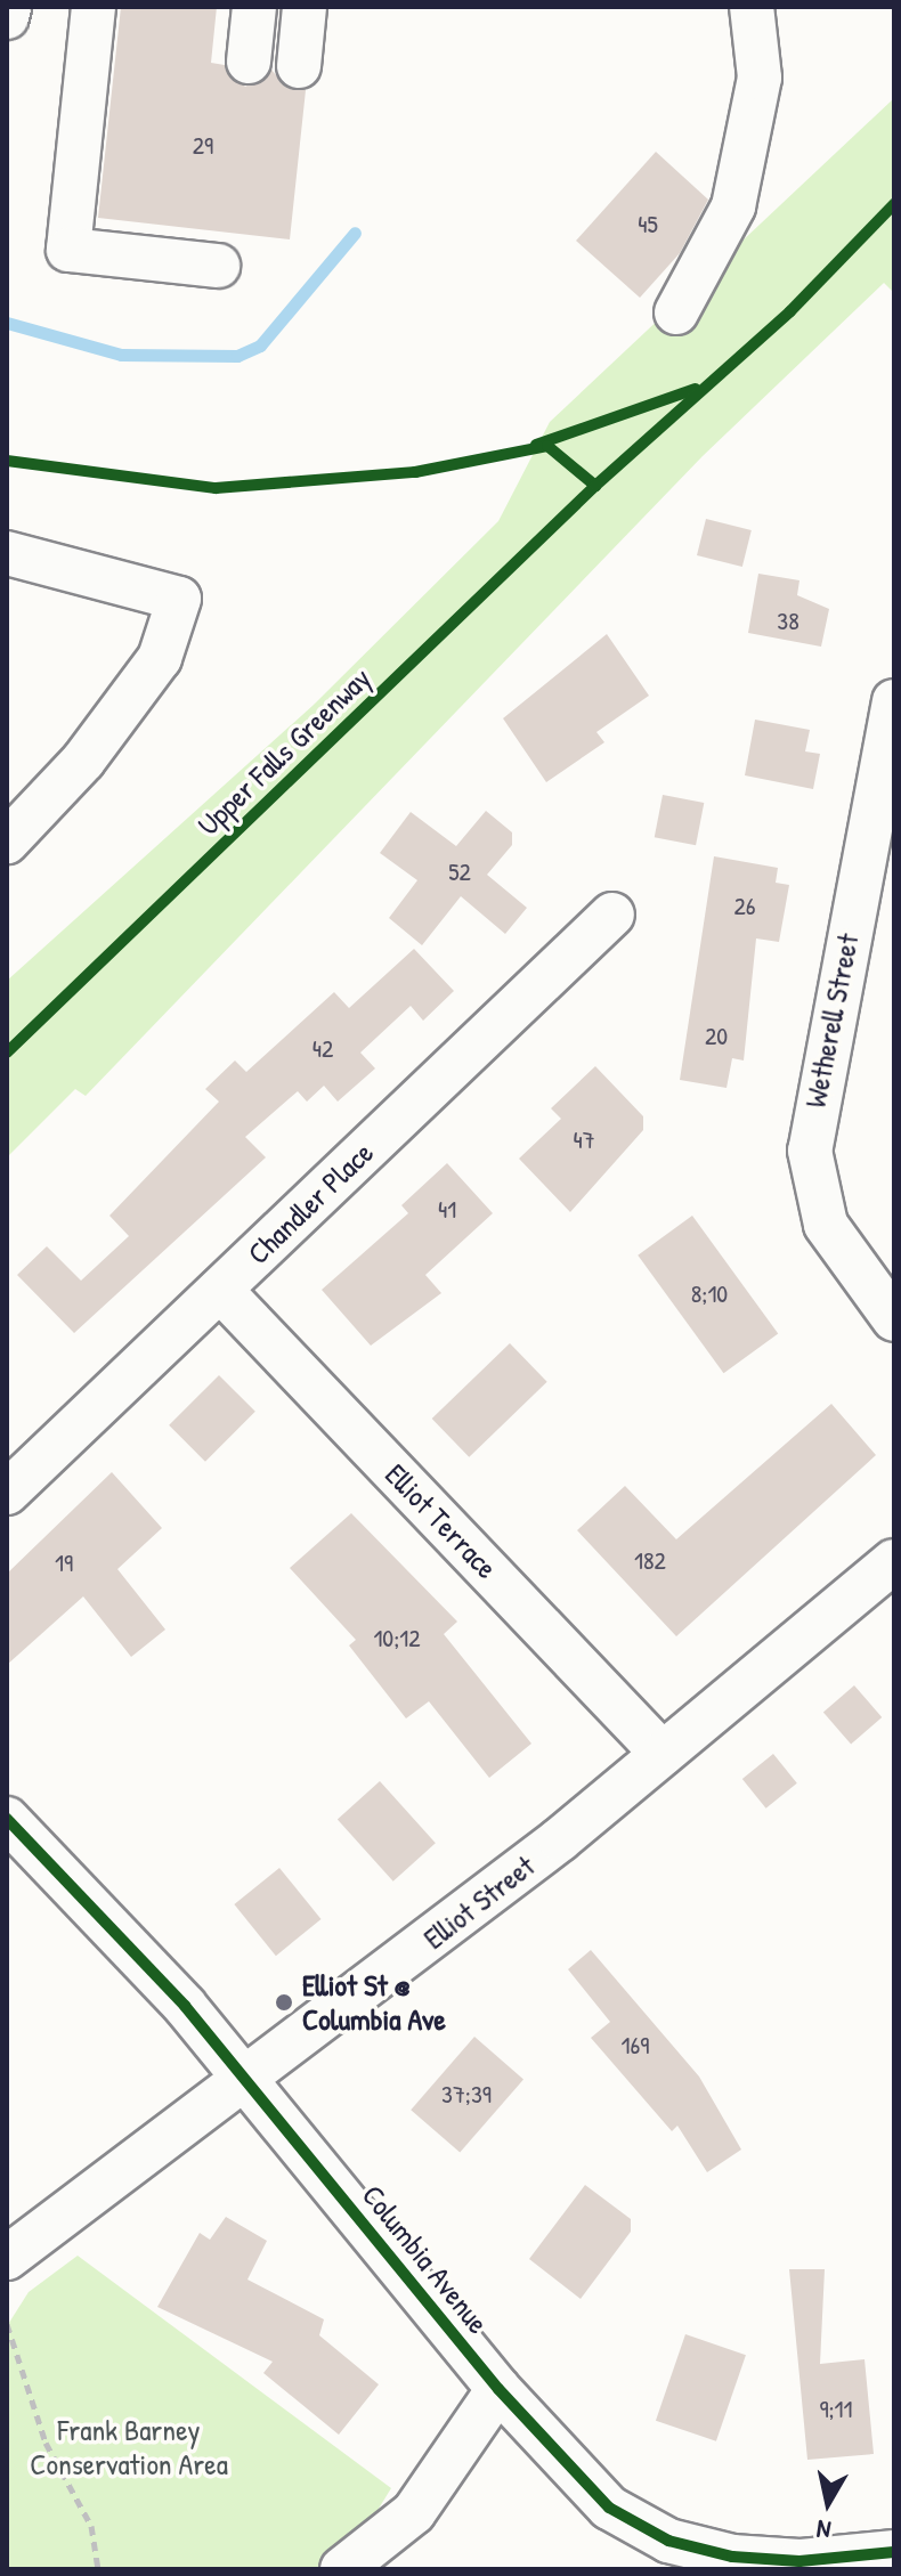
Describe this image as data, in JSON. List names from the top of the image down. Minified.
{"streets":{"street":["Wetherell Street","Chandler Place","Elliot Terrace","Elliot Street","Columbia Avenue"],"cycle path":["Upper Falls Greenway"]},"crossings":[["Chandler Place","Elliot Terrace"],["Elliot Terrace","Elliot Street"],["Elliot Street","Columbia Avenue"]],"parks":["Frank Barney Conservation Area"],"places":["Elliot St @ Columbia Ave"],"house_numbers":["29","45","38","52","26","20","42","47","41","8;10","182","19","10;12","169","37;39","9;11"],"north":"bottom"}
